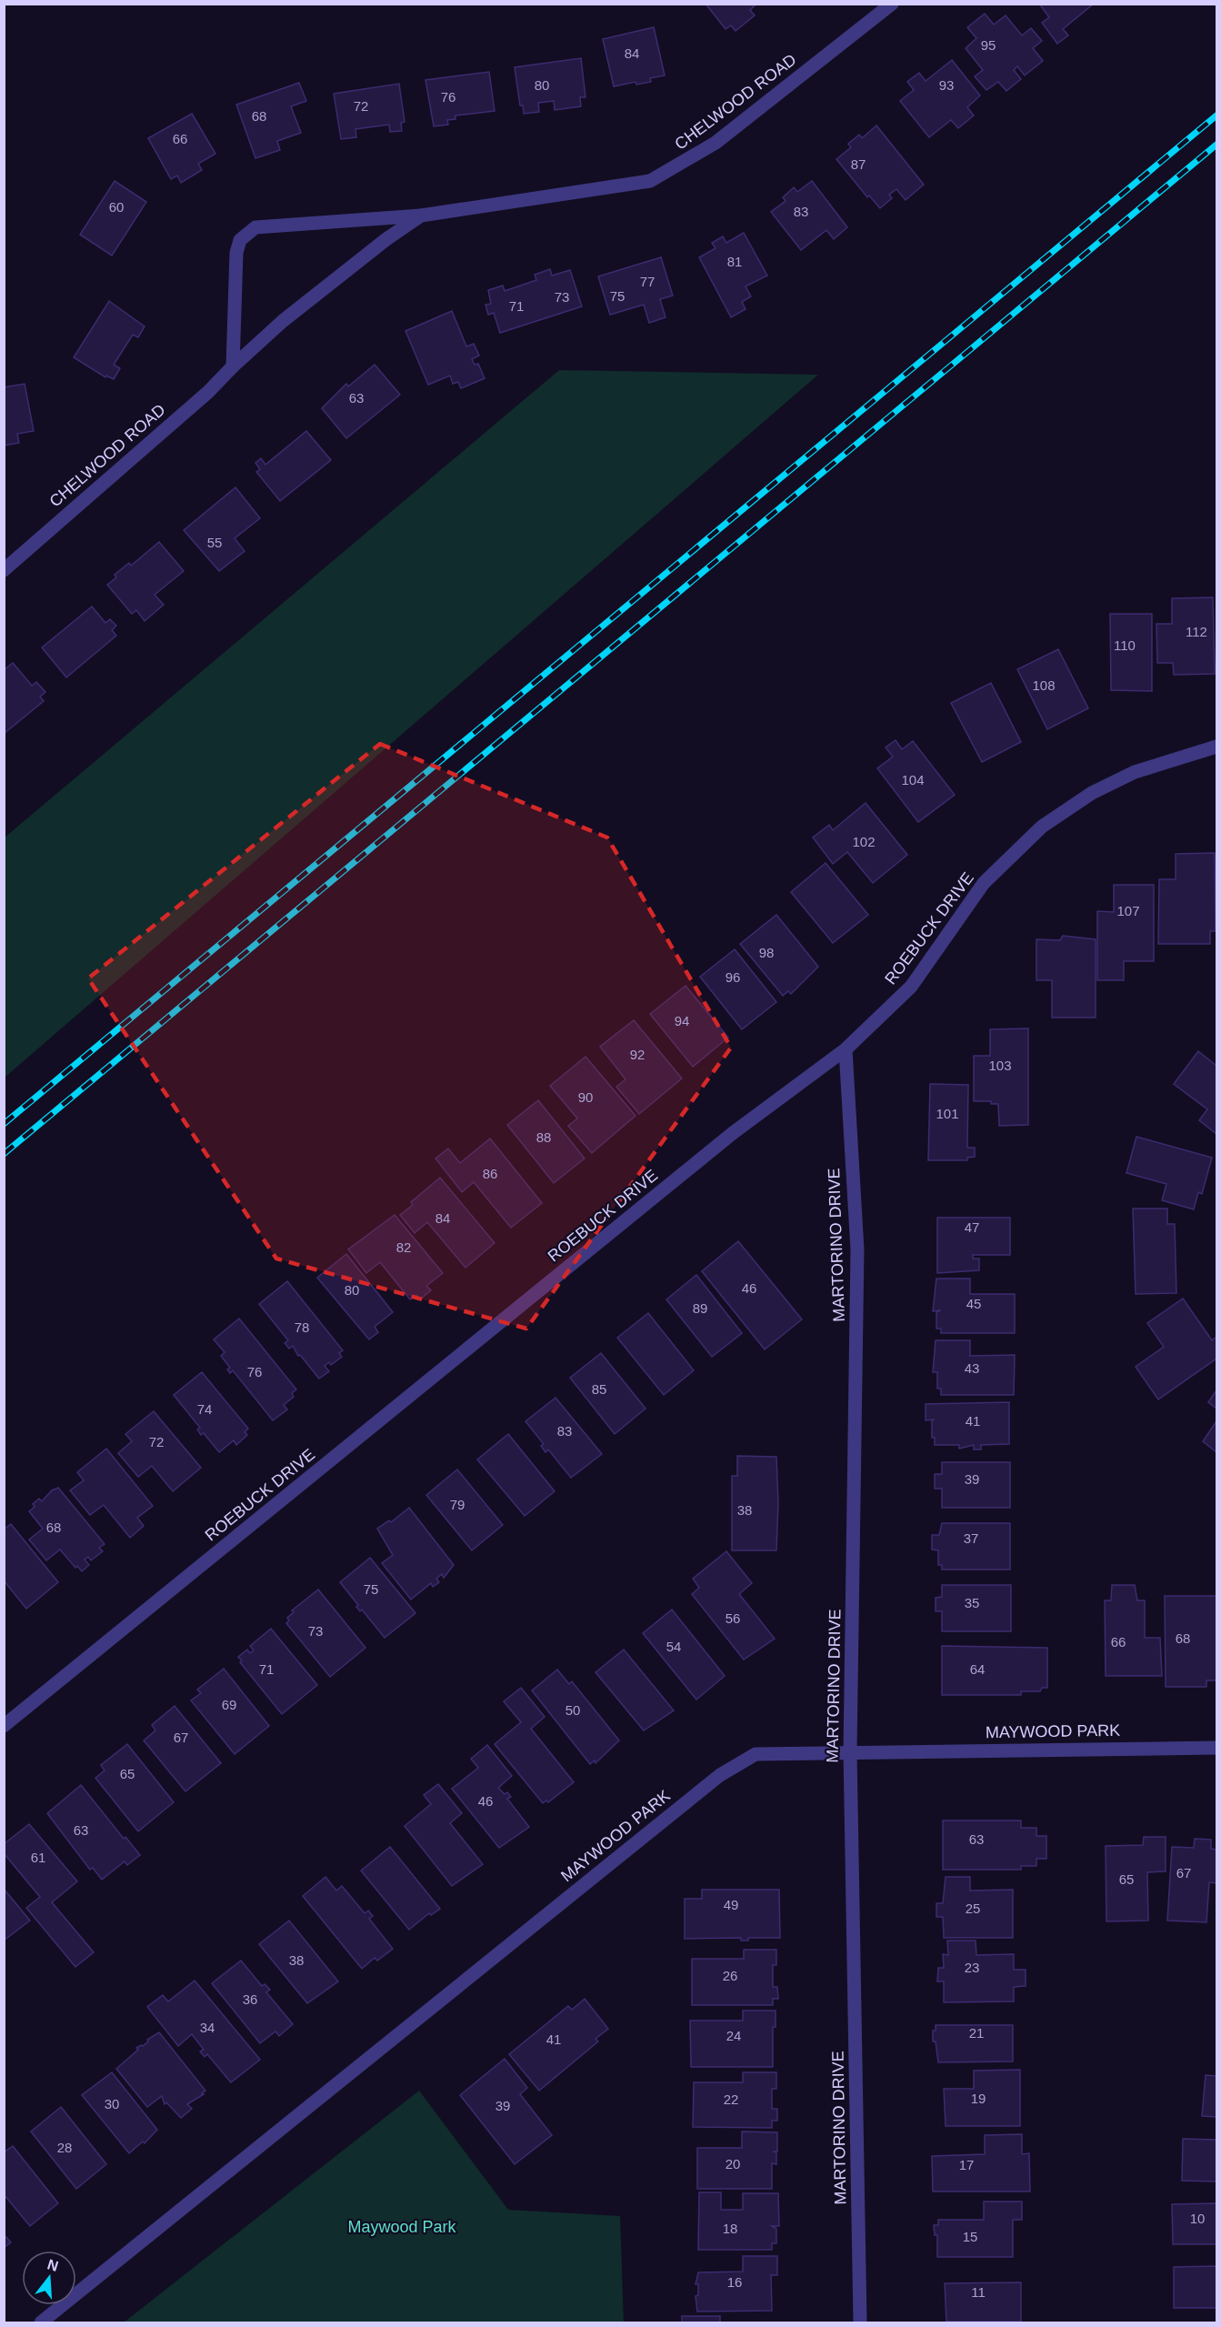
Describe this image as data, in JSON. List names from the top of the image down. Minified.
{"streets":{"street":["CHELWOOD ROAD","ROEBUCK DRIVE","MARTORINO DRIVE","MAYWOOD PARK"]},"crossings":[["ROEBUCK DRIVE","MARTORINO DRIVE"],["MARTORINO DRIVE","MAYWOOD PARK"]],"parks":["Maywood Park"],"house_numbers":["95","84","80","93","76","72","68","66","87","60","83","81","77","75","73","71","63","55","112","110","108","104","102","107","98","96","94","92","103","90","101","88","86","84","47","82","46","80","45","89","78","43","76","85","74","41","83","72","39","79","38","68","37","75","35","56","73","68","66","54","71","64","69","50","67","65","46","63","63","61","67","65","49","25","38","23","26","36","34","21","24","41","19","22","30","39","28","20","17","10","18","15","16","11"],"north":"top"}
